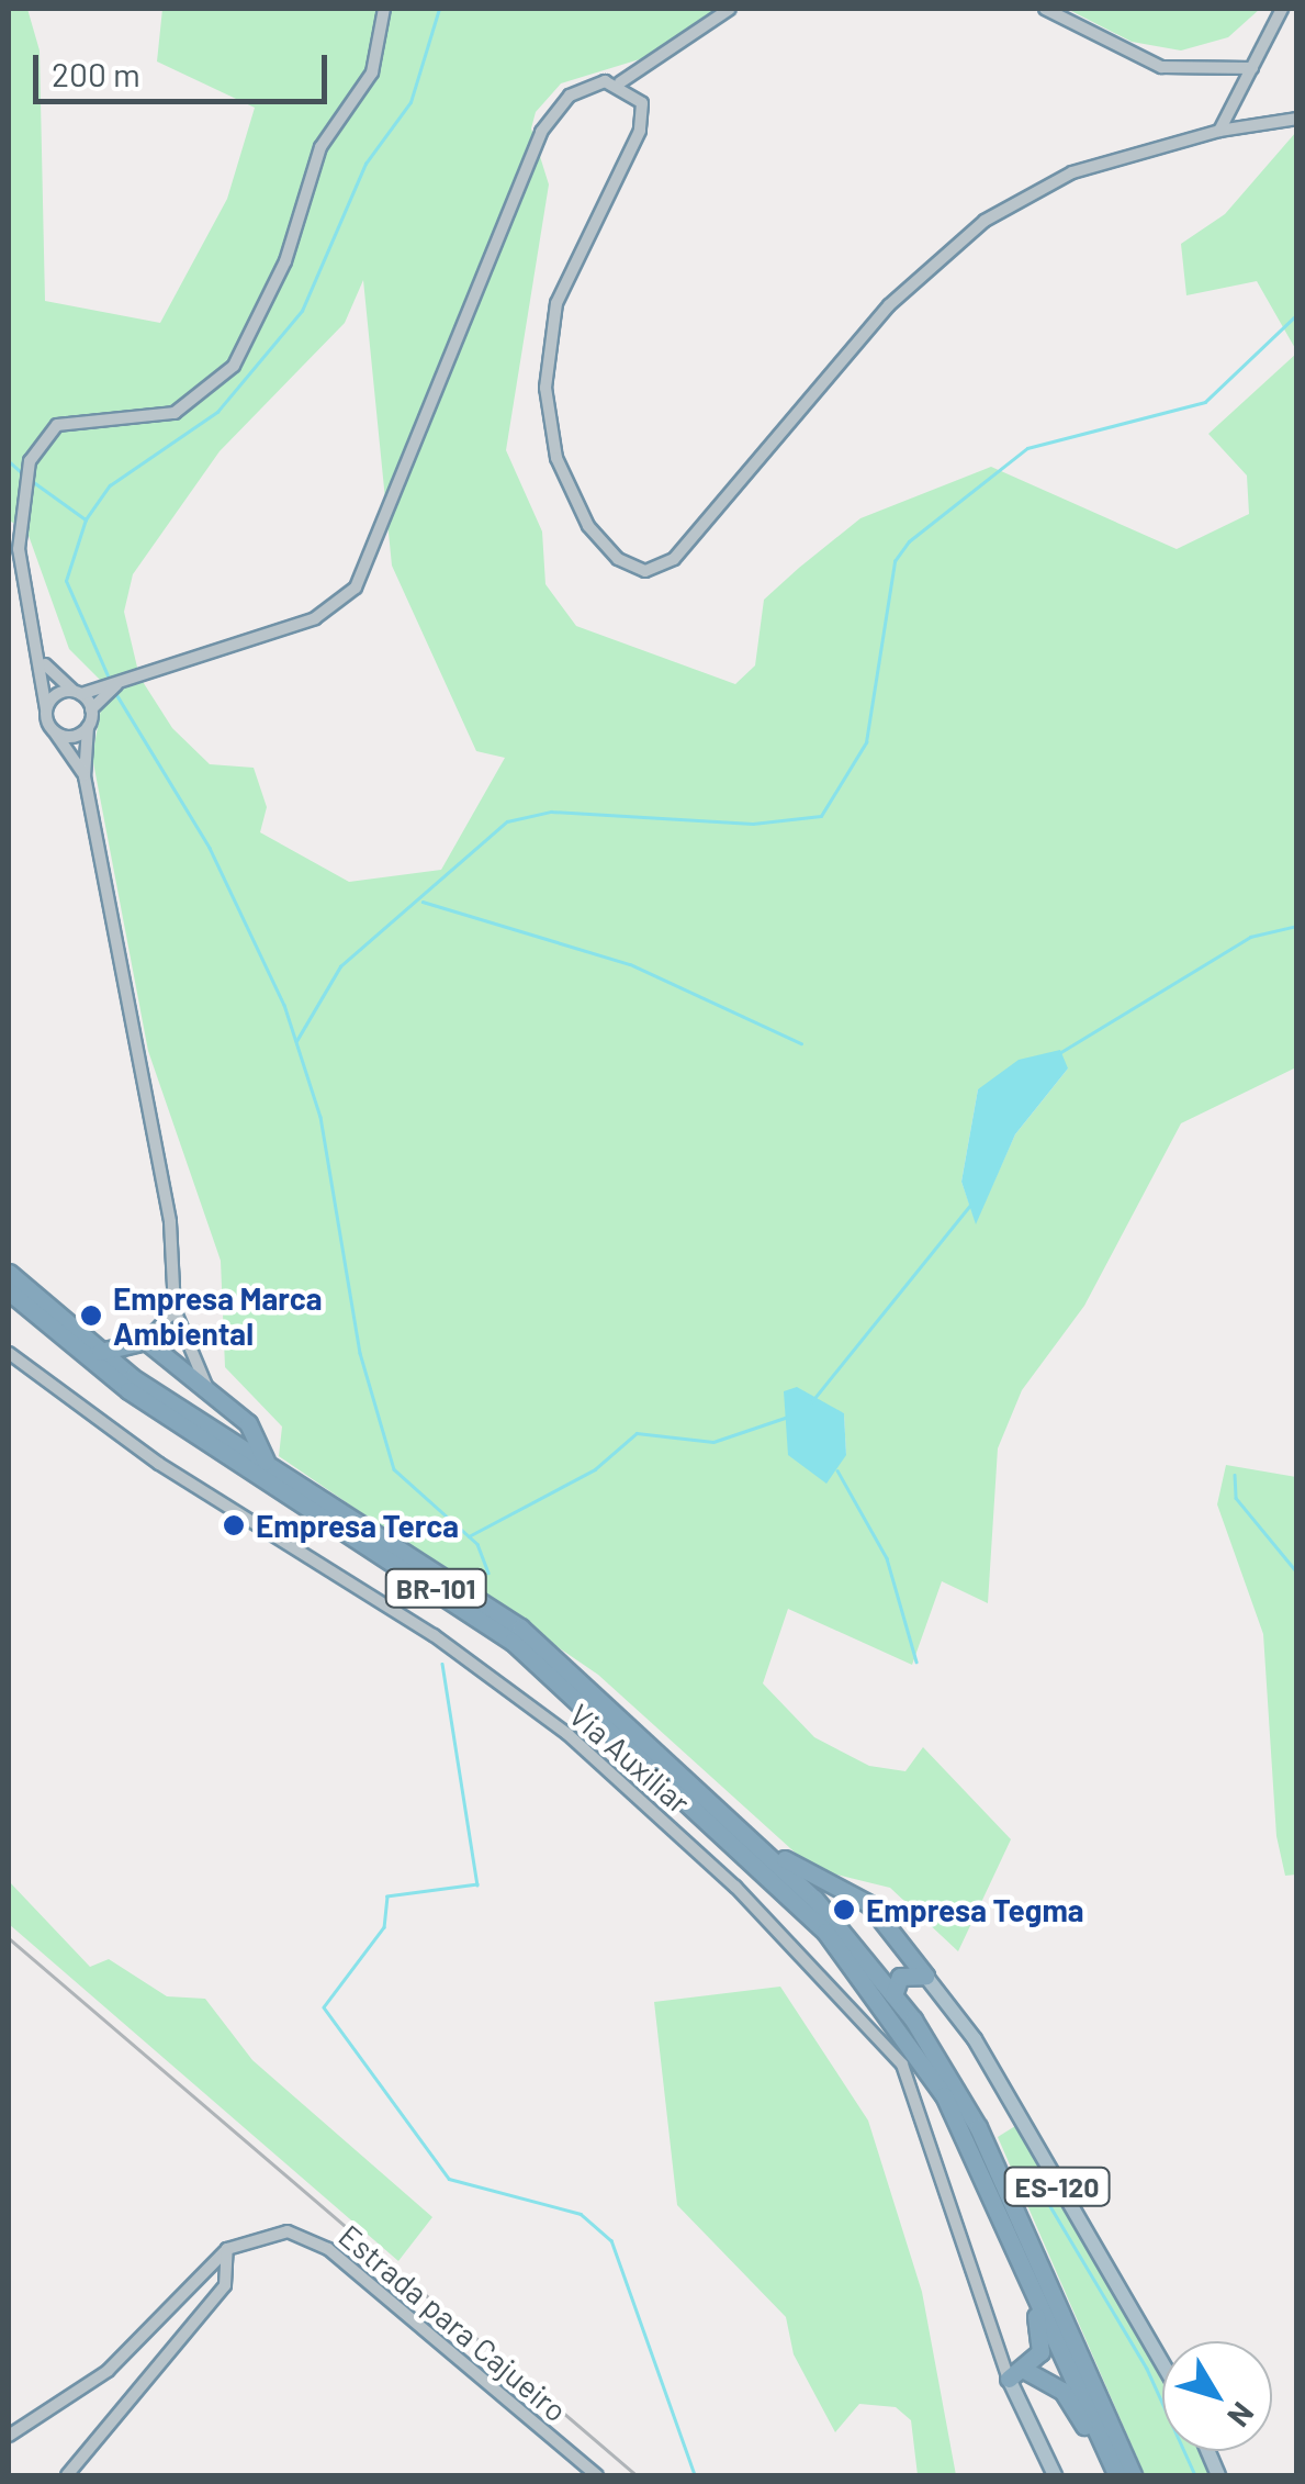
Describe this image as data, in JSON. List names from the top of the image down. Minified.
{"streets":{"highway":["BR-101"],"main road":["ES-120"],"street":["Via Auxiliar","Estrada para Cajueiro"]},"places":["Empresa Marca Ambiental","Empresa Terca","Empresa Tegma"],"scale_bar":"200 m","north":"bottom right"}
